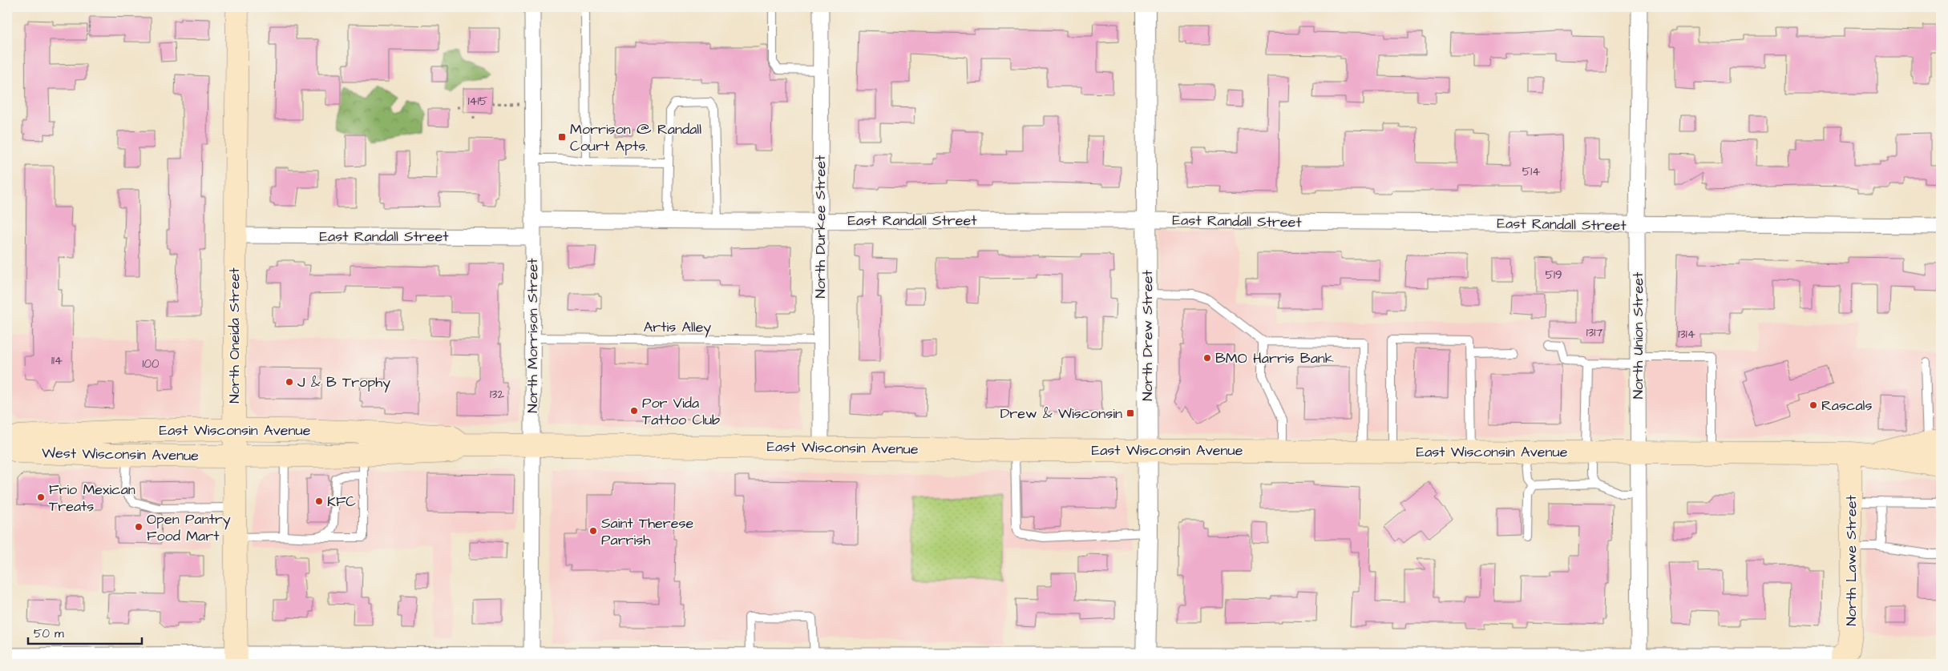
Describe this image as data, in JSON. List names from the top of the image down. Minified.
{"streets":{"main road":["North Oneida Street","East Wisconsin Avenue","West Wisconsin Avenue","North Lawe Street"],"street":["East Randall Street","North Durkee Street","North Morrison Street","North Drew Street","North Union Street"],"lane":["Artis Alley"]},"crossings":[["East Randall Street","North Durkee Street"],["East Randall Street","North Oneida Street"],["East Randall Street","North Morrison Street"],["East Randall Street","North Drew Street"],["East Randall Street","North Union Street"],["North Durkee Street","Artis Alley"],["North Durkee Street","East Wisconsin Avenue"],["Artis Alley","North Morrison Street"],["North Oneida Street","East Wisconsin Avenue"],["North Oneida Street","West Wisconsin Avenue"],["North Morrison Street","East Wisconsin Avenue"],["North Drew Street","East Wisconsin Avenue"],["North Union Street","East Wisconsin Avenue"],["East Wisconsin Avenue","West Wisconsin Avenue"],["East Wisconsin Avenue","North Lawe Street"]],"places":{"transit":["Morrison @ Randall Court Apts.","Drew & Wisconsin"],"other":["BMO Harris Bank","J & B Trophy","Rascals","Por Vida Tattoo Club","Frio Mexican Treats","KFC","Open Pantry Food Mart","Saint Therese Parrish"]},"house_numbers":["1415","514","519","1317","1314","114","100","132"],"scale_bar":"50 m"}
